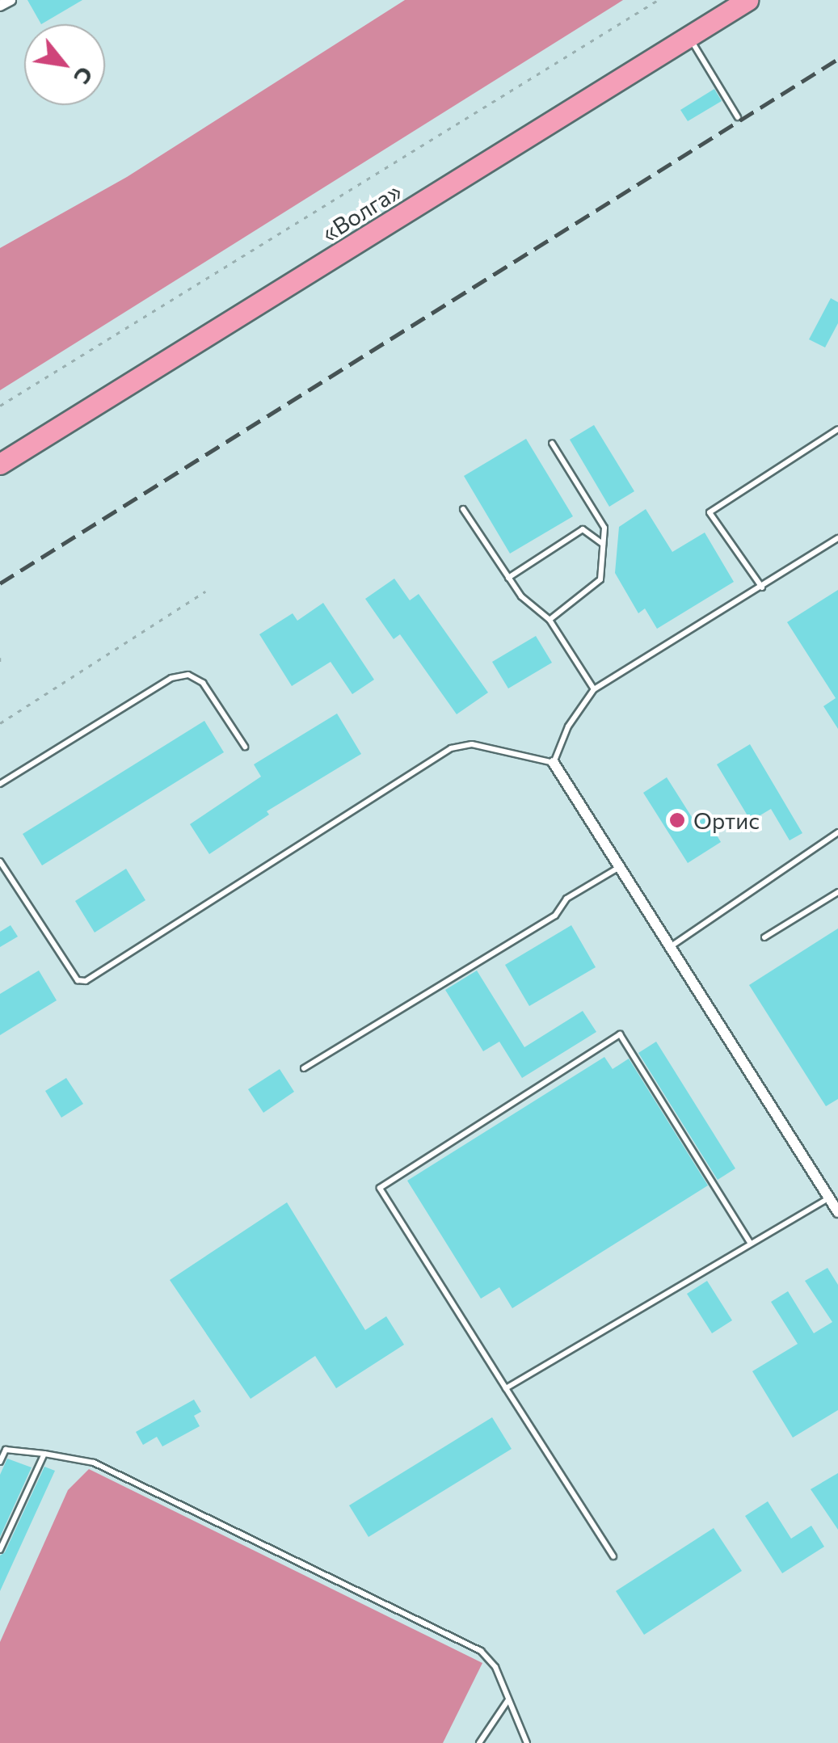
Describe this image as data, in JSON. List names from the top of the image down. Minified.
{"streets":{"highway":["«Волга»"]},"places":["Ортис"],"north":"bottom right"}
